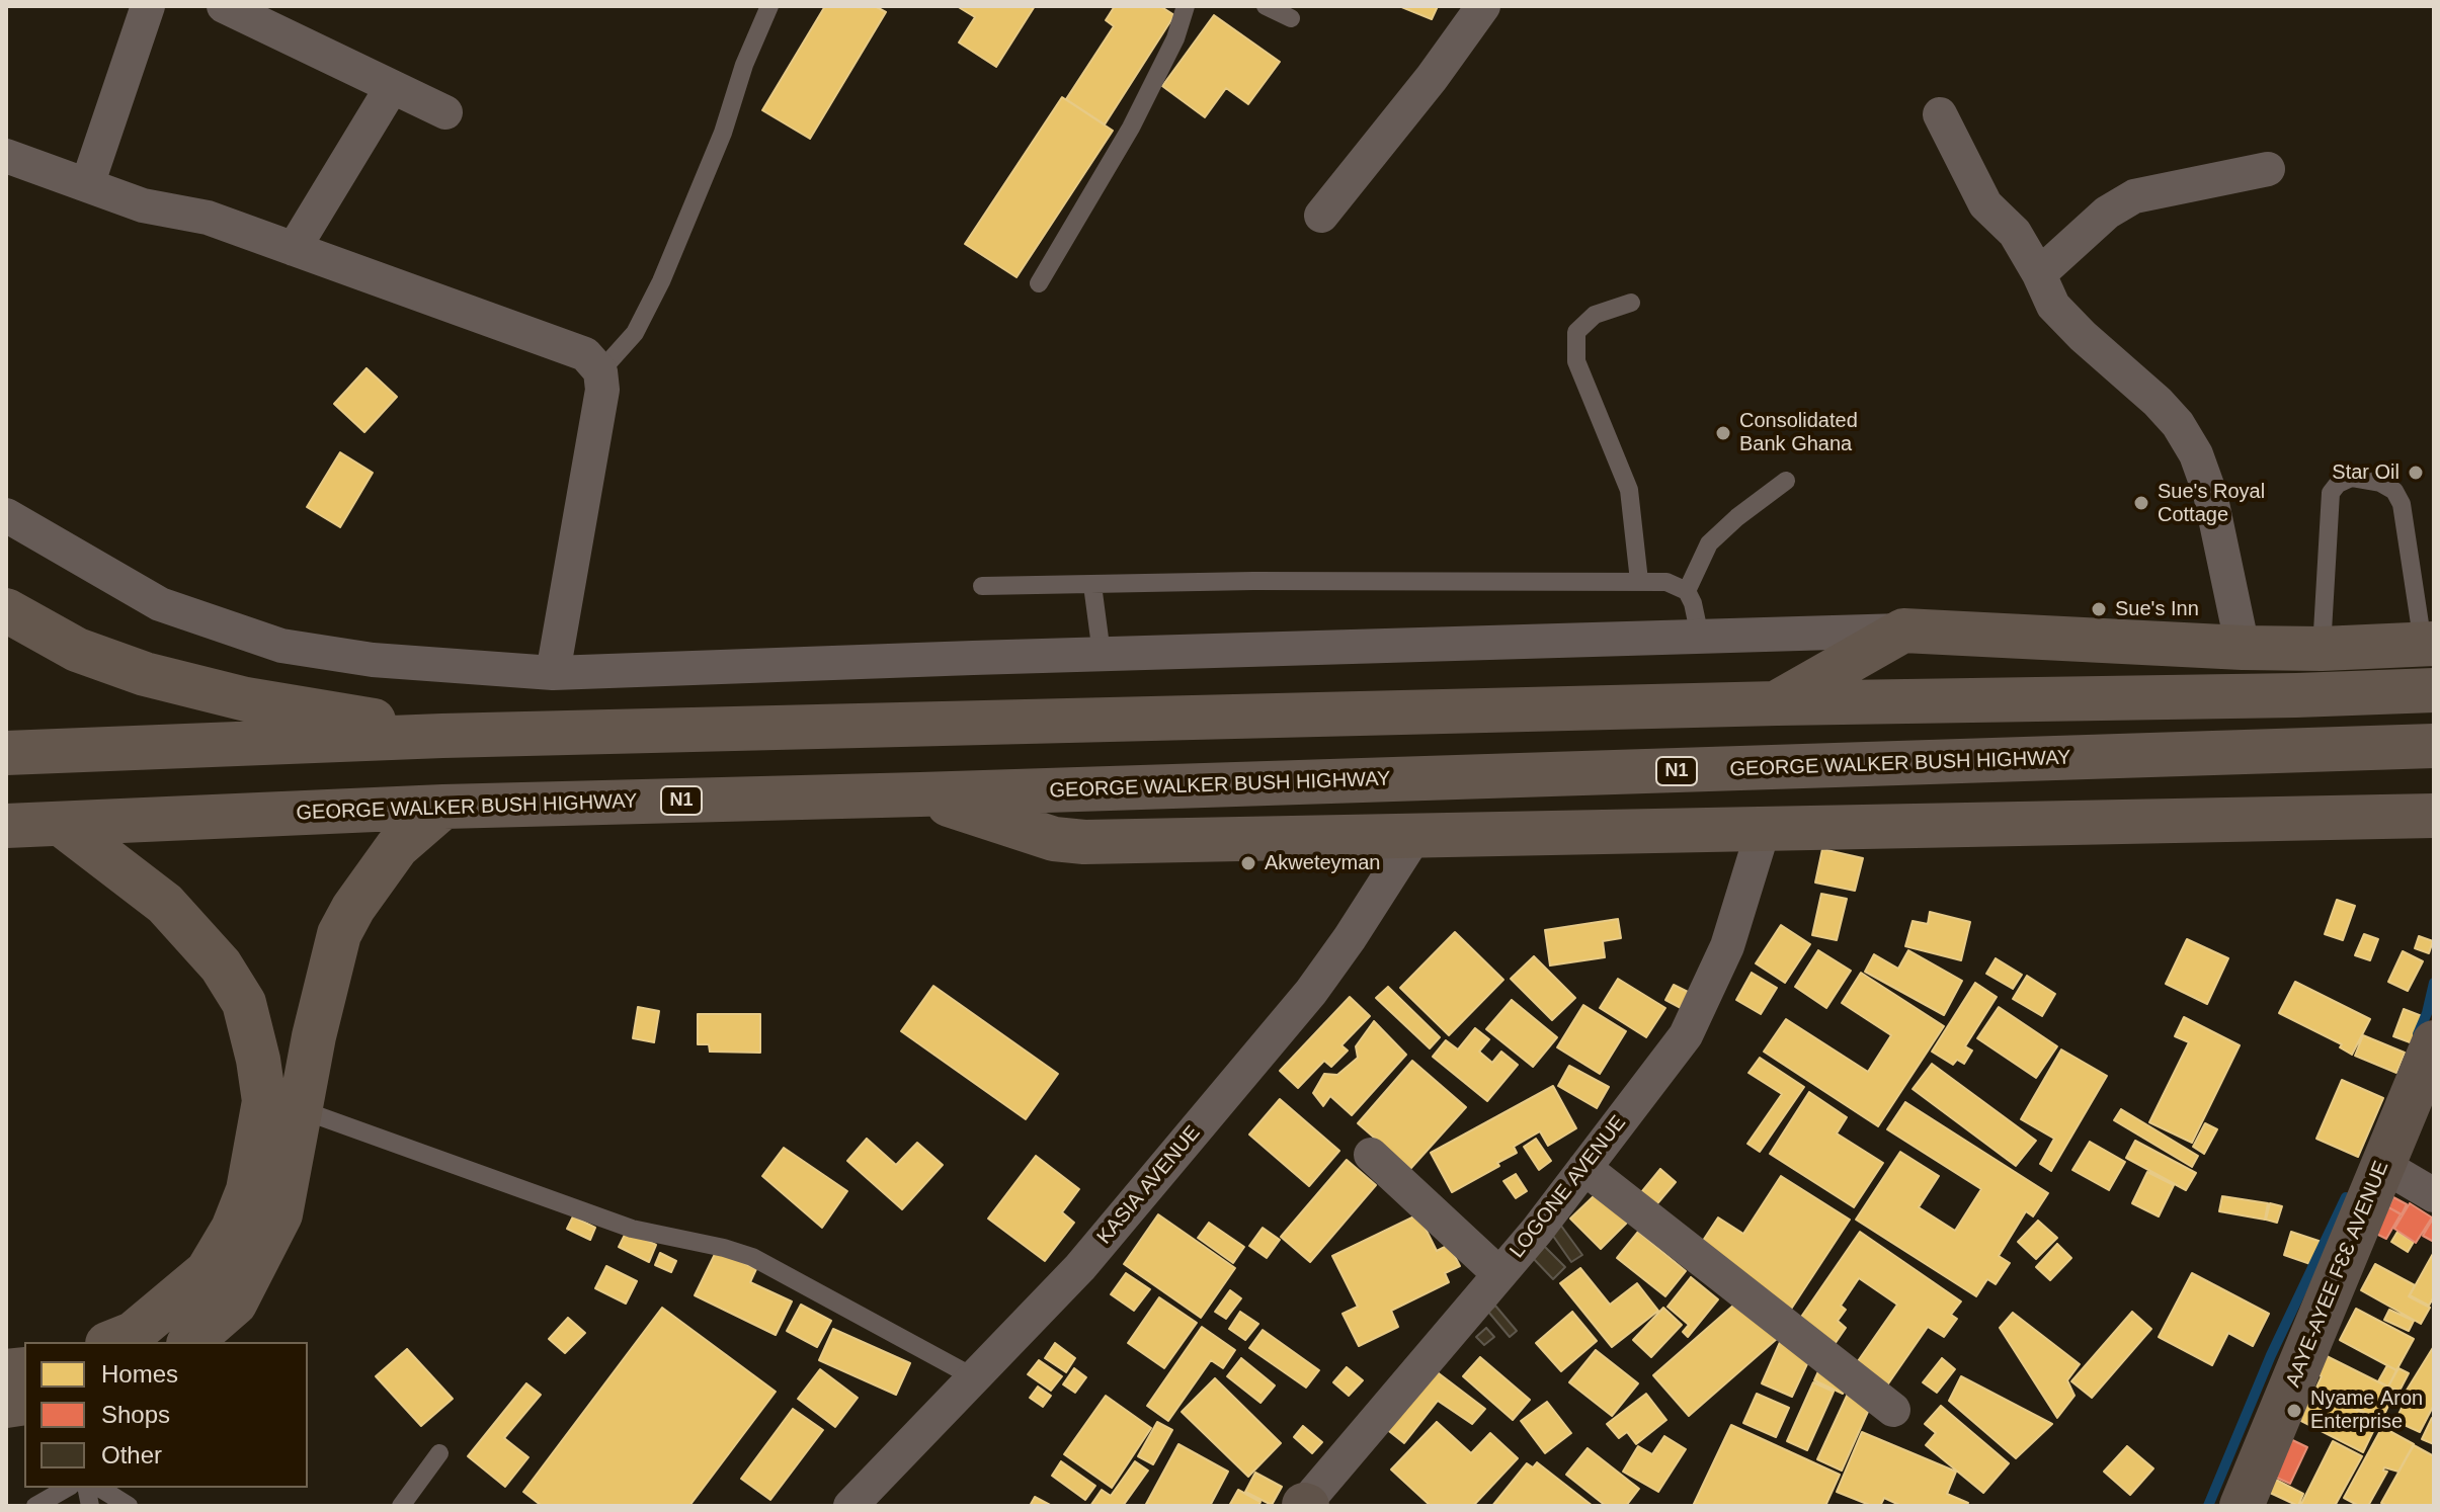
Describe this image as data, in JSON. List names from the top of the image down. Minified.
{"streets":{"highway":["GEORGE WALKER BUSH HIGHWAY","N1"],"street":["KASIA AVENUE","LOGONE AVENUE","AAYE-AYEE FƐƐ AVENUE"]},"places":["Consolidated Bank Ghana","Star Oil","Sue's Royal Cottage","Sue's Inn","Akweteyman","Nyame Aron Enterprise"],"legend":["Homes","Shops","Other"]}
